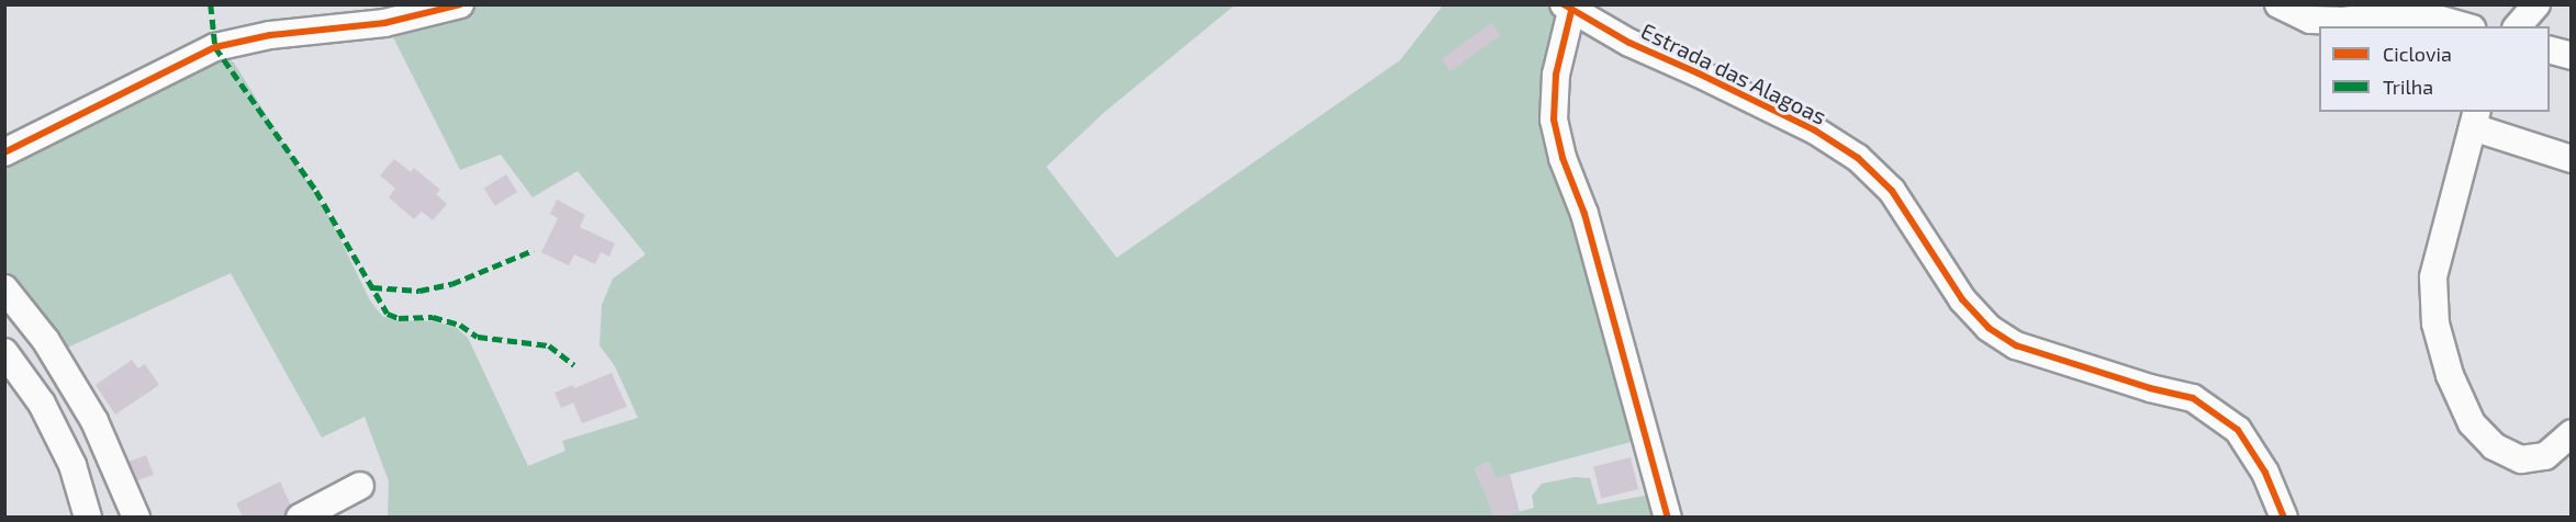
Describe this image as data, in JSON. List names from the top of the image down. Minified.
{"streets":{"street":["Estrada das Alagoas"]},"legend":["Ciclovia","Trilha"]}
